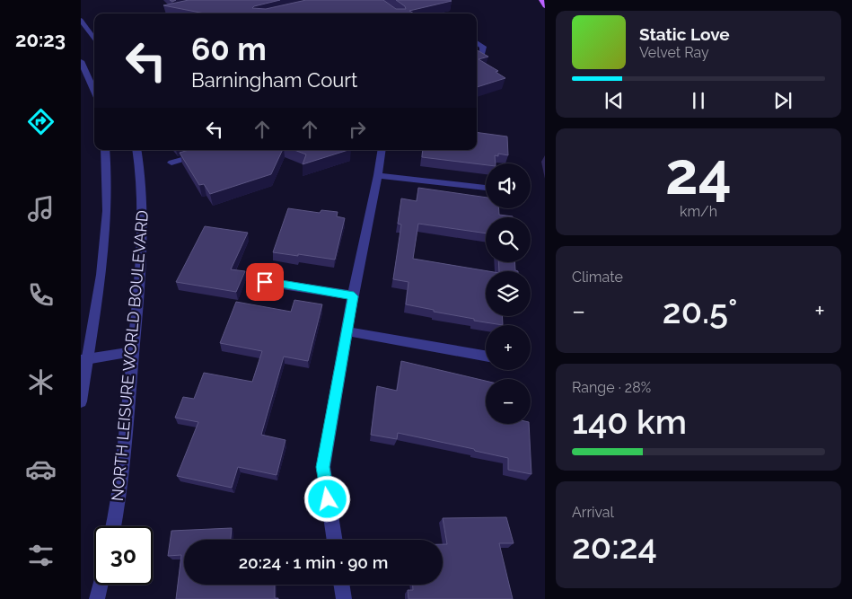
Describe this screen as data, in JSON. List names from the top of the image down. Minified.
{"streets":{"street":["NORTH LEISURE WORLD BOULEVARD"]},"page":{"tabs":"20:23","turn":["60 m","Barningham Court"],"song":["Static Love","Velvet Ray"],"tile":[["24","km/h"],"Climate",["Range · 28%","140 km"],["Arrival","20:24"]],"map_buttons":["+","−"],"heat":["−","20.5°","+"],"limit":"30","trip":"20:24 · 1 min · 90 m"}}
